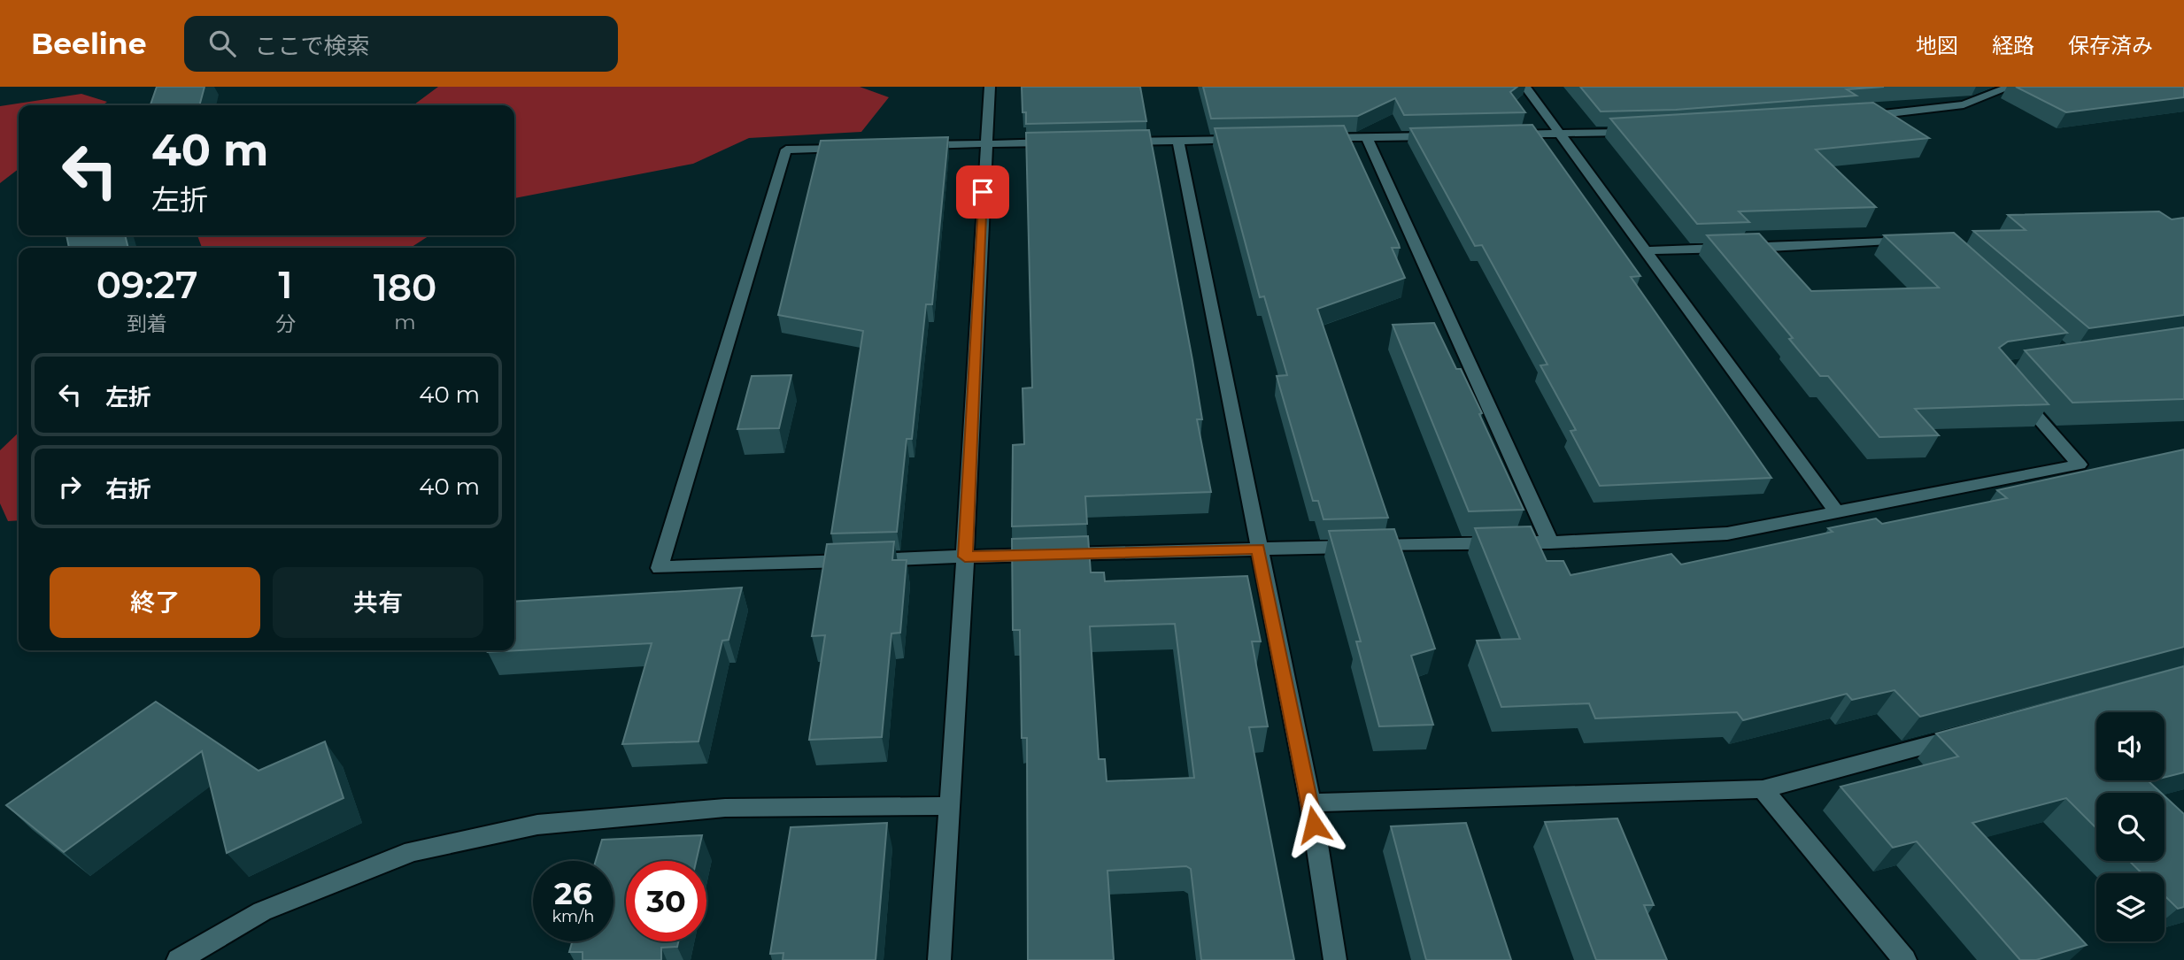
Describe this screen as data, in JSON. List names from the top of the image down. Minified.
{"page":{"header":"Beeline","search":"ここで検索","nav":["地図","経路","保存済み"],"turn":["40 m","左折"],"eta":["09:27","到着","1","分","180","m"],"list":[{"name":"左折","value":"40 m"},{"name":"右折","value":"40 m"}],"buttons":["終了","共有"],"speed":"26 km/h","limit":"30"}}
